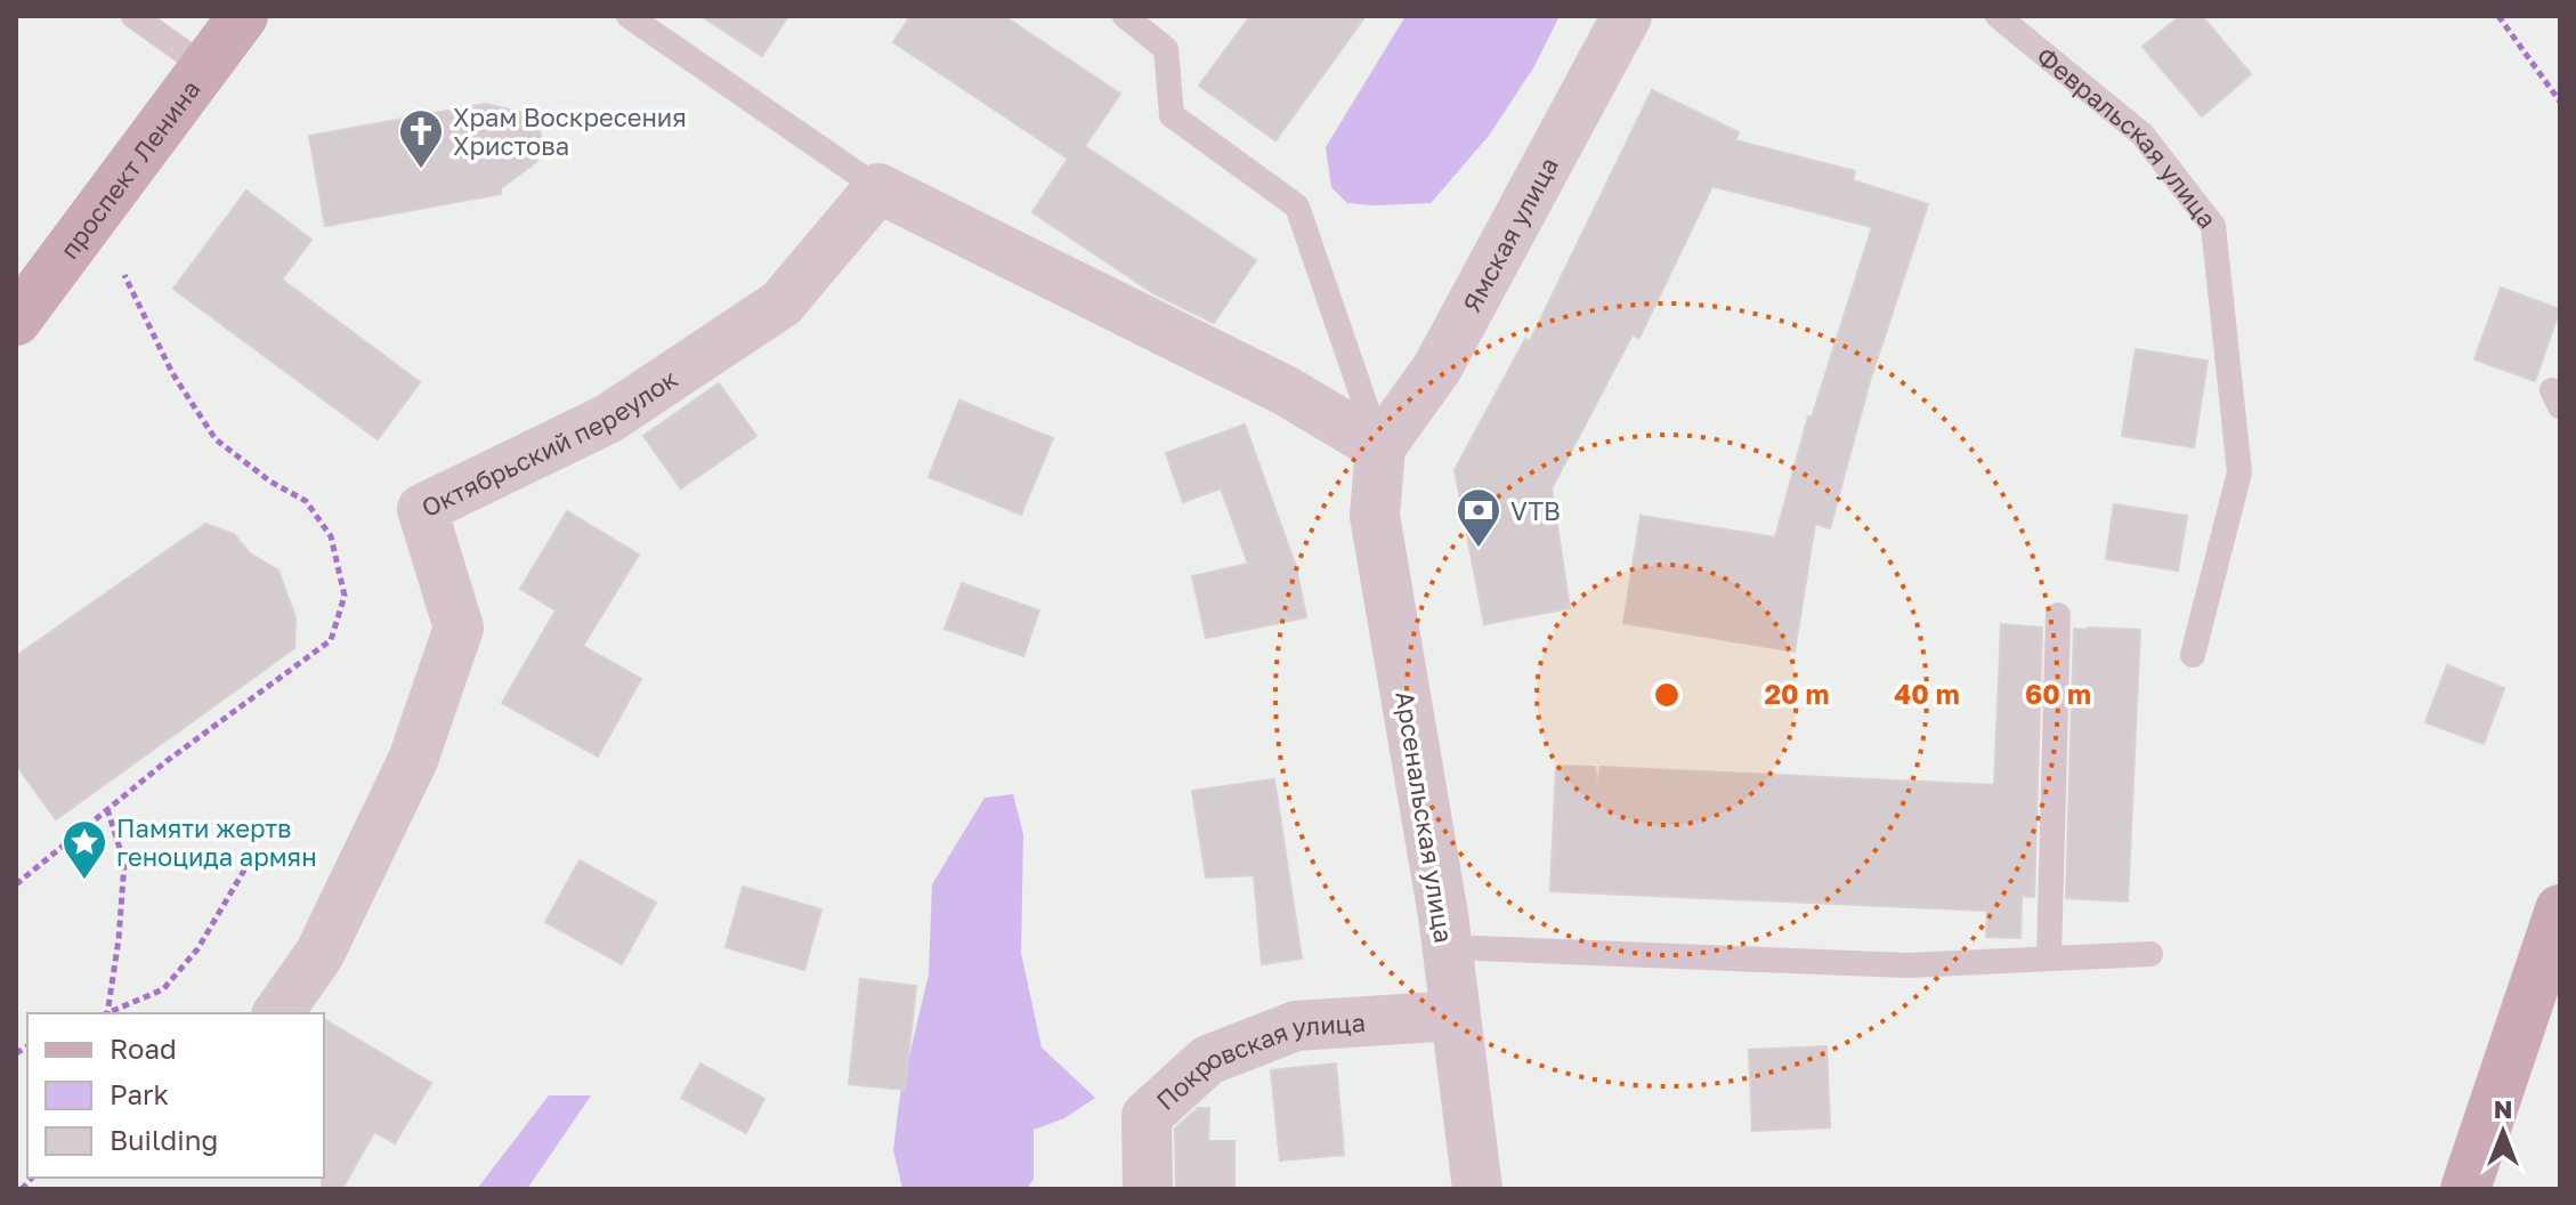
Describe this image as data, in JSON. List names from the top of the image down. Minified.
{"streets":{"main road":["проспект Ленина"],"street":["Ямская улица","Октябрьский переулок","Арсенальская улица","Покровская улица"],"lane":["Февральская улица"]},"crossings":[["Ямская улица","Арсенальская улица"],["Арсенальская улица","Покровская улица"]],"places":{"church":["Храм Воскресения Христова"],"bank":["VTB"],"place":["Памяти жертв геноцида армян"]},"legend":["Road","Park","Building"],"north":"top","rings":["20 m","40 m","60 m"]}
